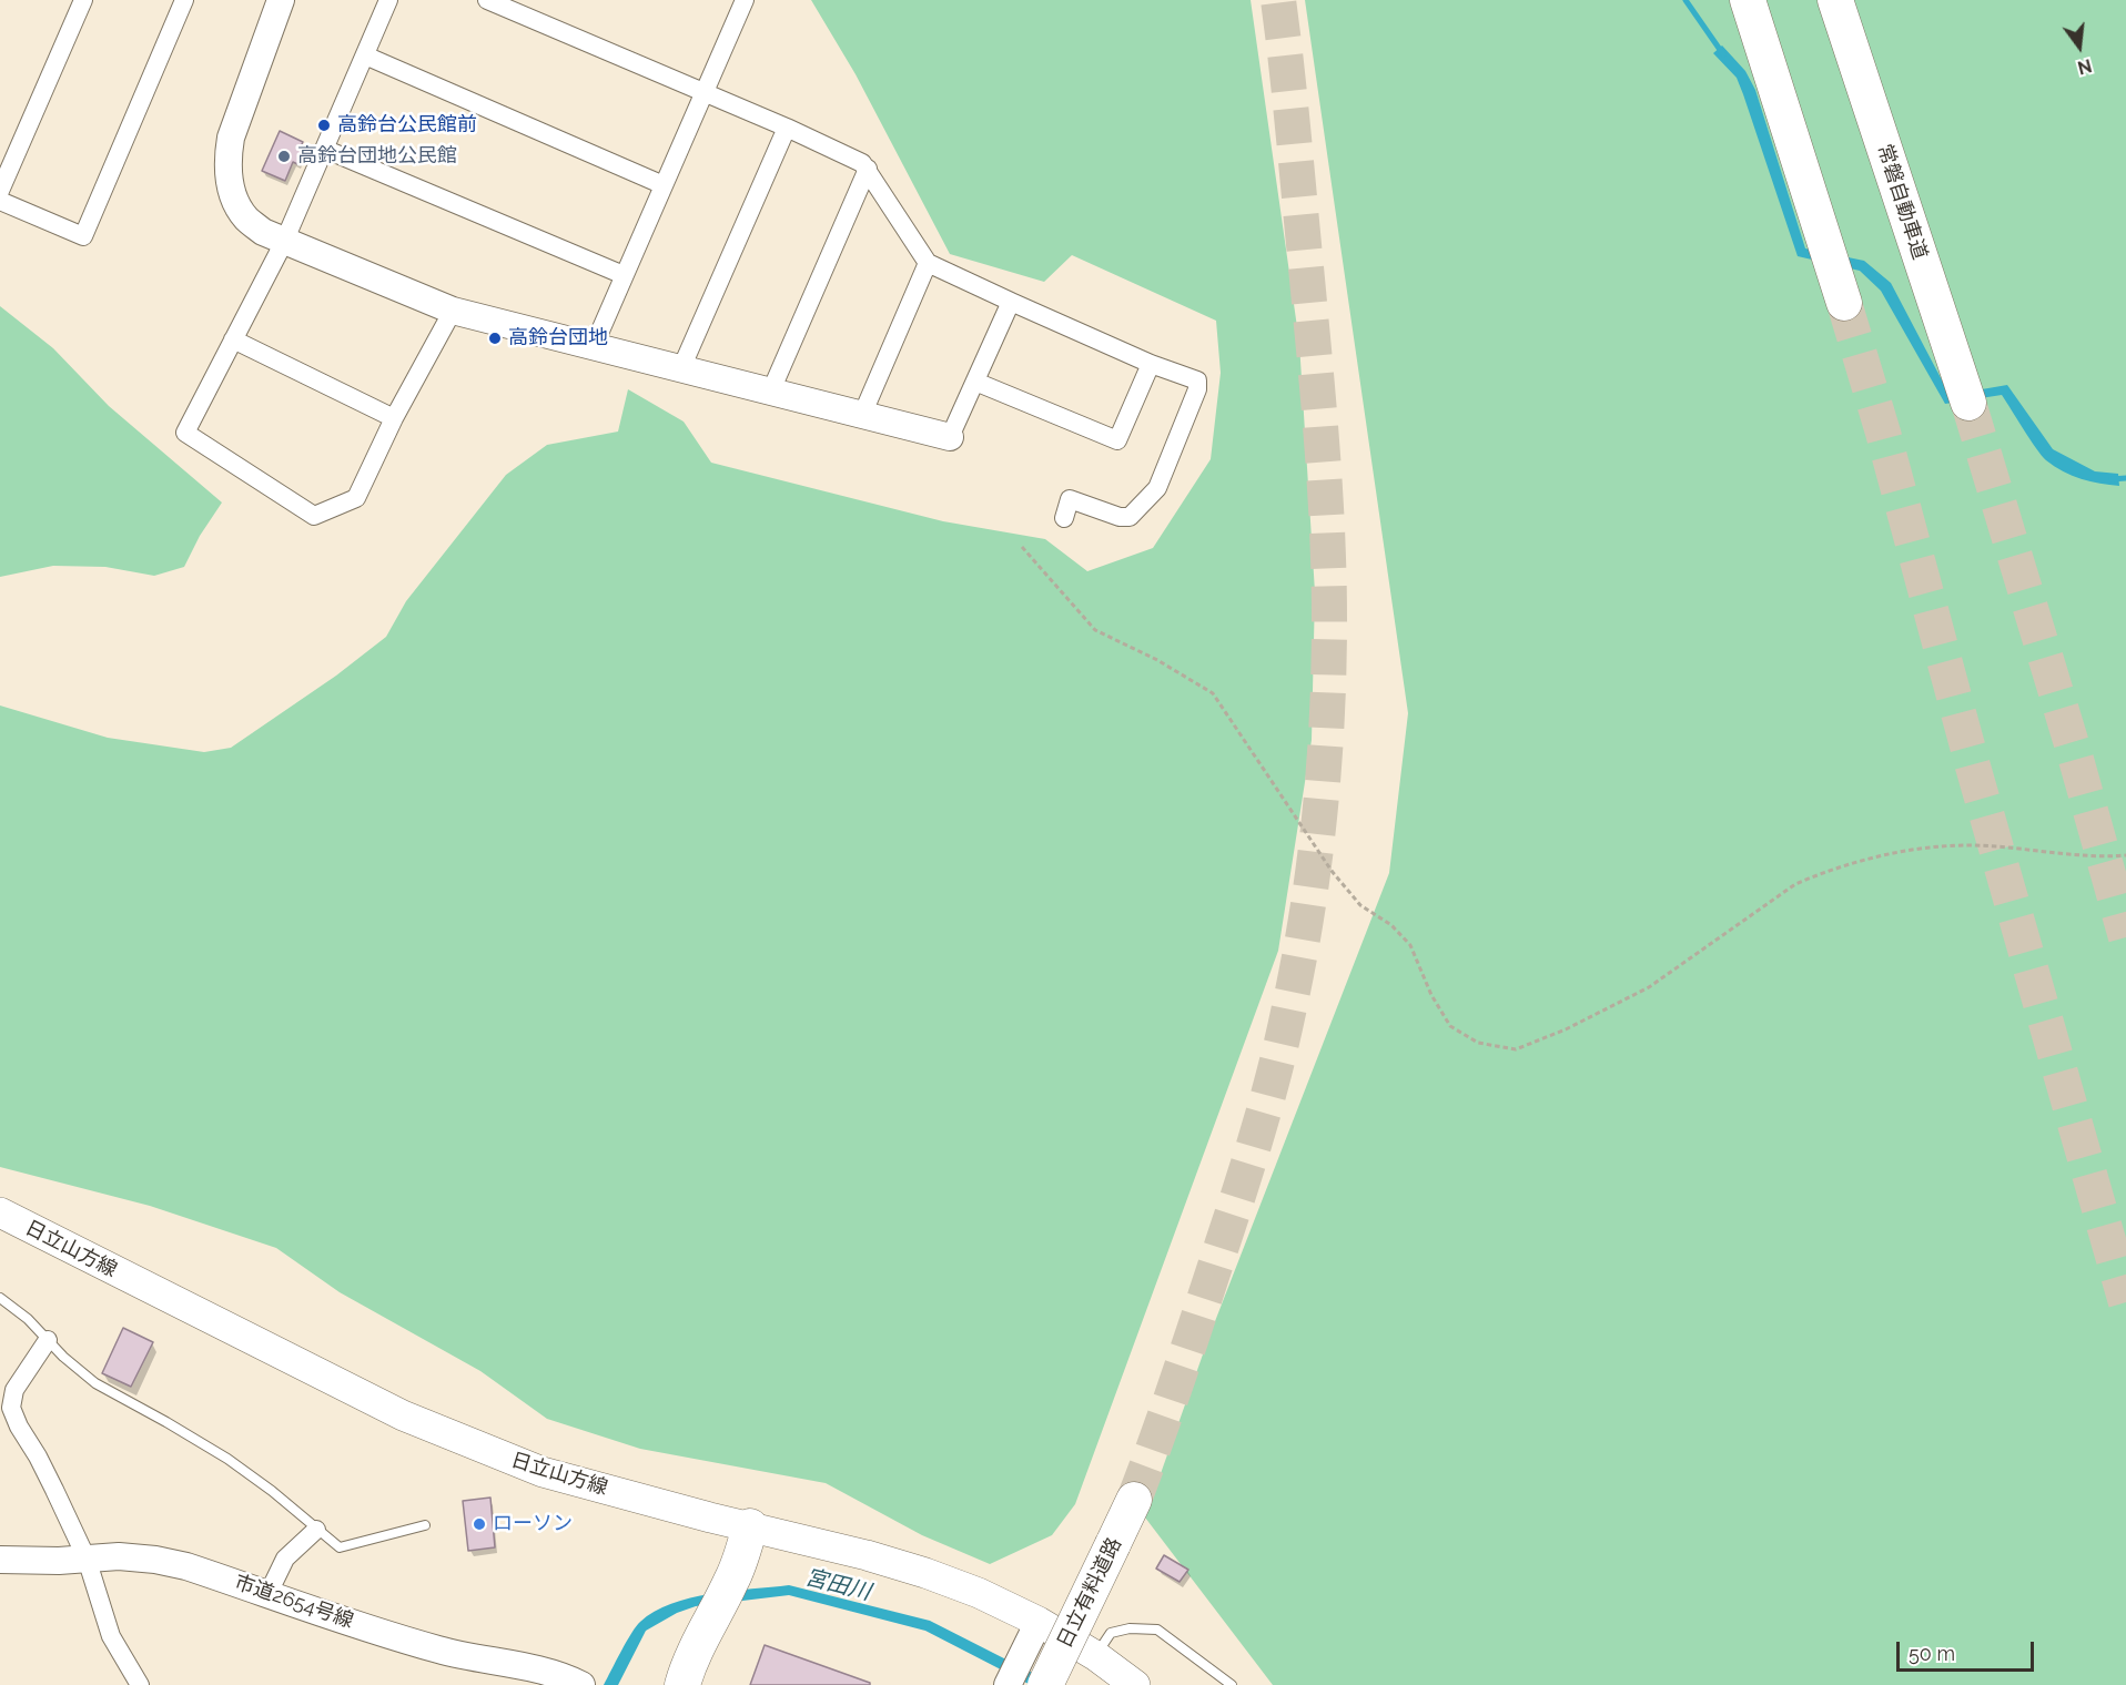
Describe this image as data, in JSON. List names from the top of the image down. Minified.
{"streets":{"highway":["常磐自動車道","日立有料道路"],"main road":["日立山方線"],"street":["市道2654号線"]},"water":["宮田川"],"places":["高鈴台公民館前","高鈴台団地公民館","高鈴台団地","ローソン"],"scale_bar":"50 m","north":"bottom"}
